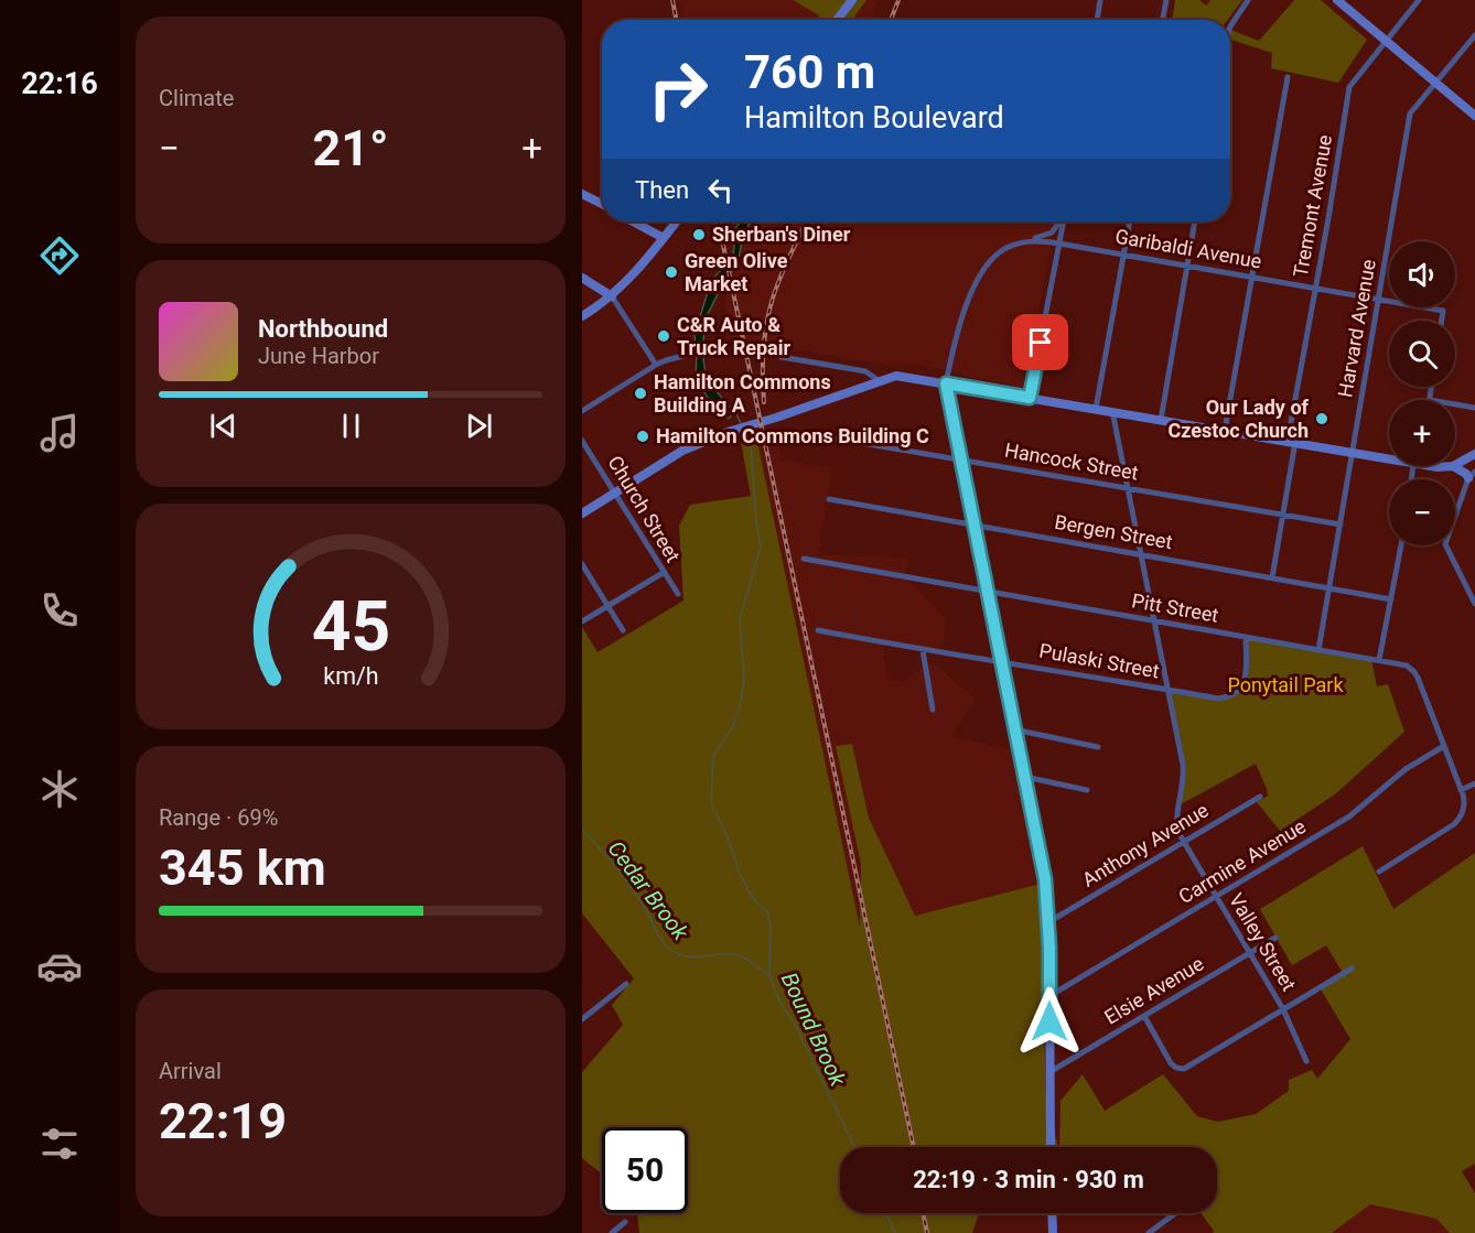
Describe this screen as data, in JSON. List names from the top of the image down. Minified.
{"streets":{"street":["Tremont Avenue","Garibaldi Avenue","Harvard Avenue","Hancock Street","Church Street","Bergen Street","Pitt Street","Pulaski Street","Anthony Avenue","Carmine Avenue","Valley Street","Elsie Avenue"]},"crossings":[["Tremont Avenue","Garibaldi Avenue"],["Tremont Avenue","Hancock Street"],["Tremont Avenue","Bergen Street"],["Garibaldi Avenue","Harvard Avenue"],["Harvard Avenue","Hancock Street"],["Harvard Avenue","Bergen Street"],["Harvard Avenue","Pitt Street"],["Hancock Street","Valley Street"],["Bergen Street","Valley Street"],["Pitt Street","Pulaski Street"],["Pitt Street","Carmine Avenue"],["Pitt Street","Valley Street"],["Pulaski Street","Valley Street"],["Anthony Avenue","Valley Street"],["Carmine Avenue","Valley Street"],["Valley Street","Elsie Avenue"]],"water":["Cedar Brook","Bound Brook"],"parks":["Ponytail Park"],"places":["Sherban's Diner","Green Olive Market","C&R Auto & Truck Repair","Hamilton Commons Building A","Our Lady of Czestoc Church","Hamilton Commons Building C"],"page":{"tabs":"22:16","tile":["Climate",["Range · 69%","345 km"],["Arrival","22:19"]],"turn":["760 m","Hamilton Boulevard"],"heat":["−","21°","+"],"then":"Then","map_buttons":["+","−"],"song":["Northbound","June Harbor"],"limit":"50","trip":"22:19 · 3 min · 930 m","gauge":["45","km/h"]}}
